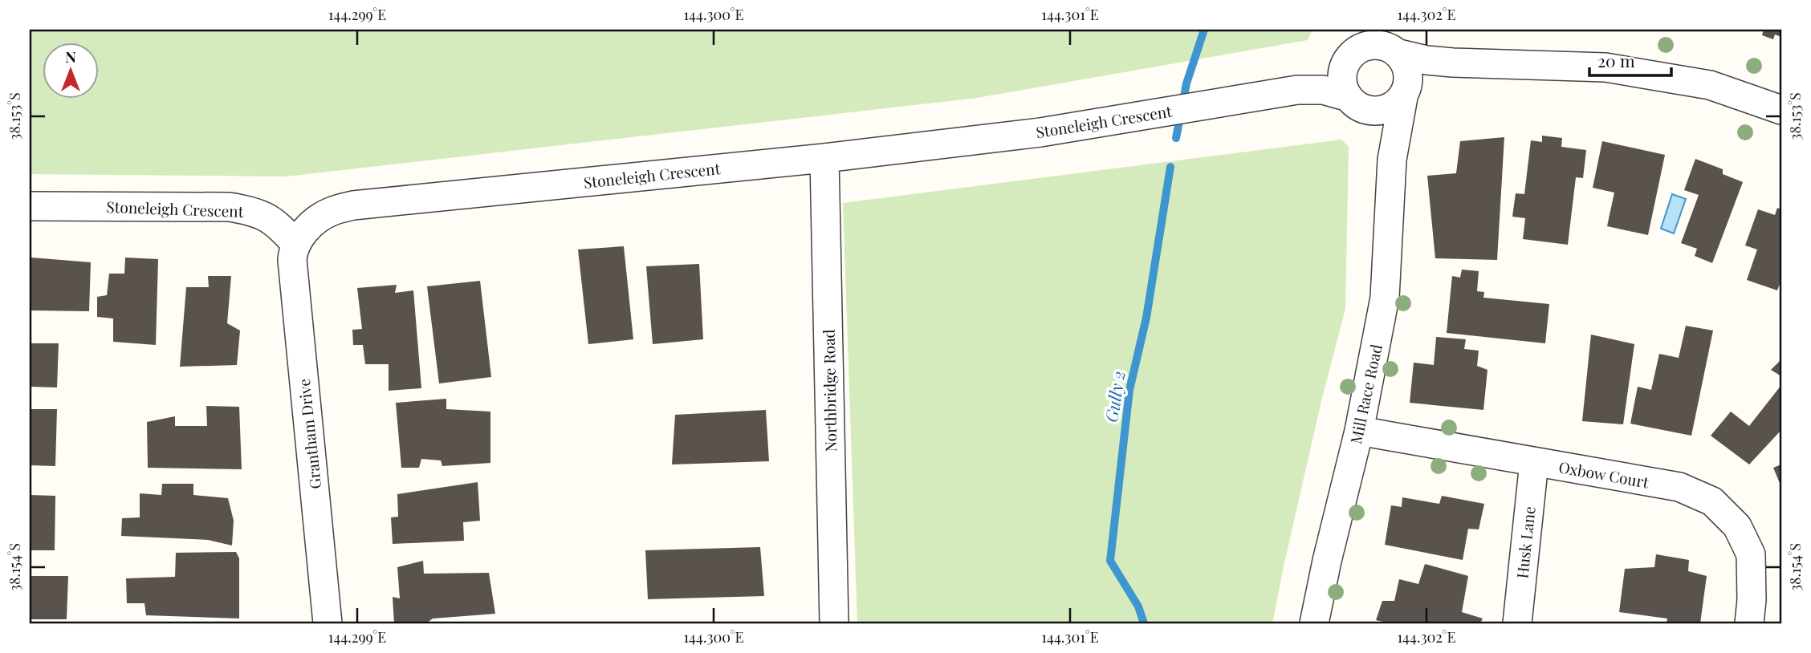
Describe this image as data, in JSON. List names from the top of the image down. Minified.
{"streets":{"street":["Stoneleigh Crescent","Northbridge Road","Mill Race Road","Grantham Drive","Oxbow Court","Husk Lane"]},"crossings":[["Stoneleigh Crescent","Northbridge Road"],["Stoneleigh Crescent","Mill Race Road"],["Stoneleigh Crescent","Grantham Drive"],["Mill Race Road","Oxbow Court"],["Oxbow Court","Husk Lane"]],"water":["Gully 2"],"scale_bar":"20 m","north":"top","coordinates":["144.299°E","144.300°E","144.301°E","144.302°E","38.153°S","38.154°S"]}
